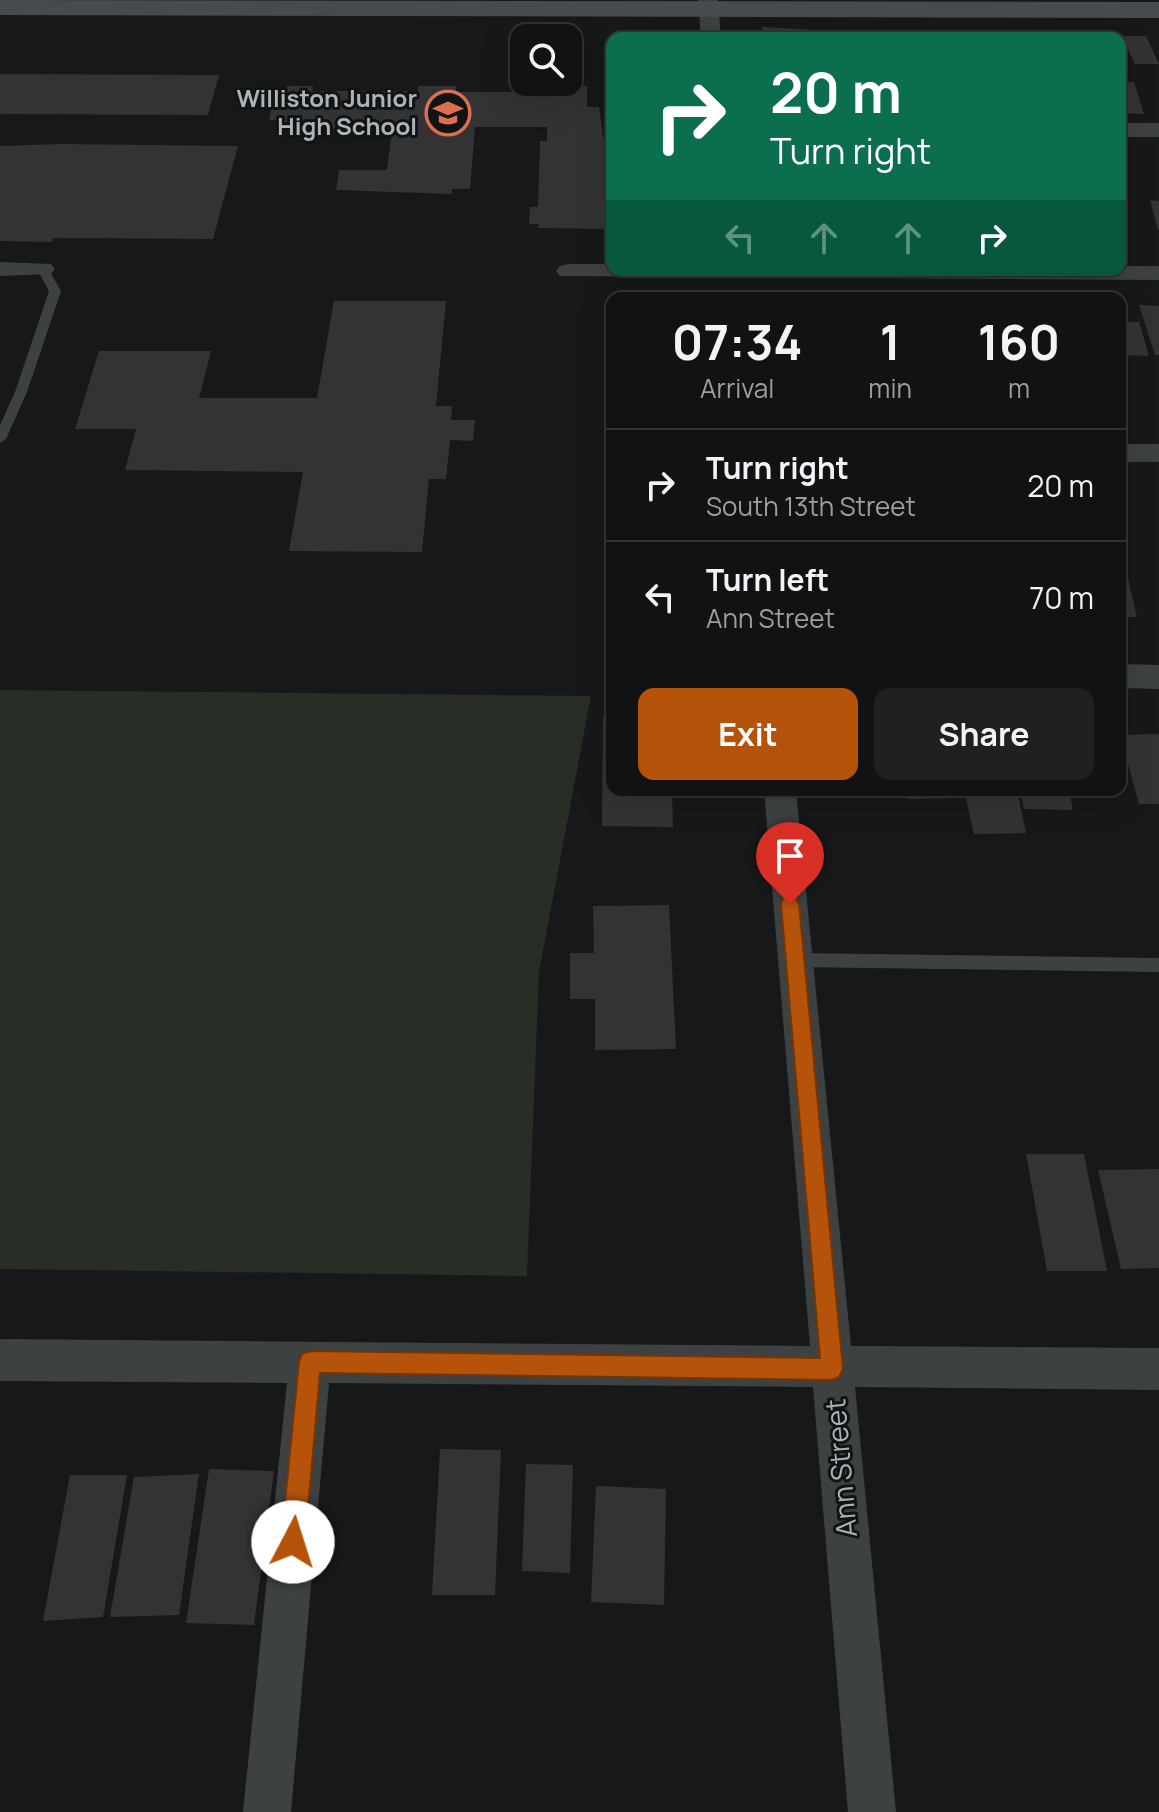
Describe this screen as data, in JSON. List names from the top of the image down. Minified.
{"streets":{"street":["Ann Street"]},"places":{"school or university":["Williston Junior High School"]},"page":{"turn":["20 m","Turn right"],"eta":["07:34","Arrival","1","min","160","m"],"list":[{"name":"Turn right","note":"South 13th Street","value":"20 m"},{"name":"Turn left","note":"Ann Street","value":"70 m"}],"buttons":["Exit","Share"]}}
